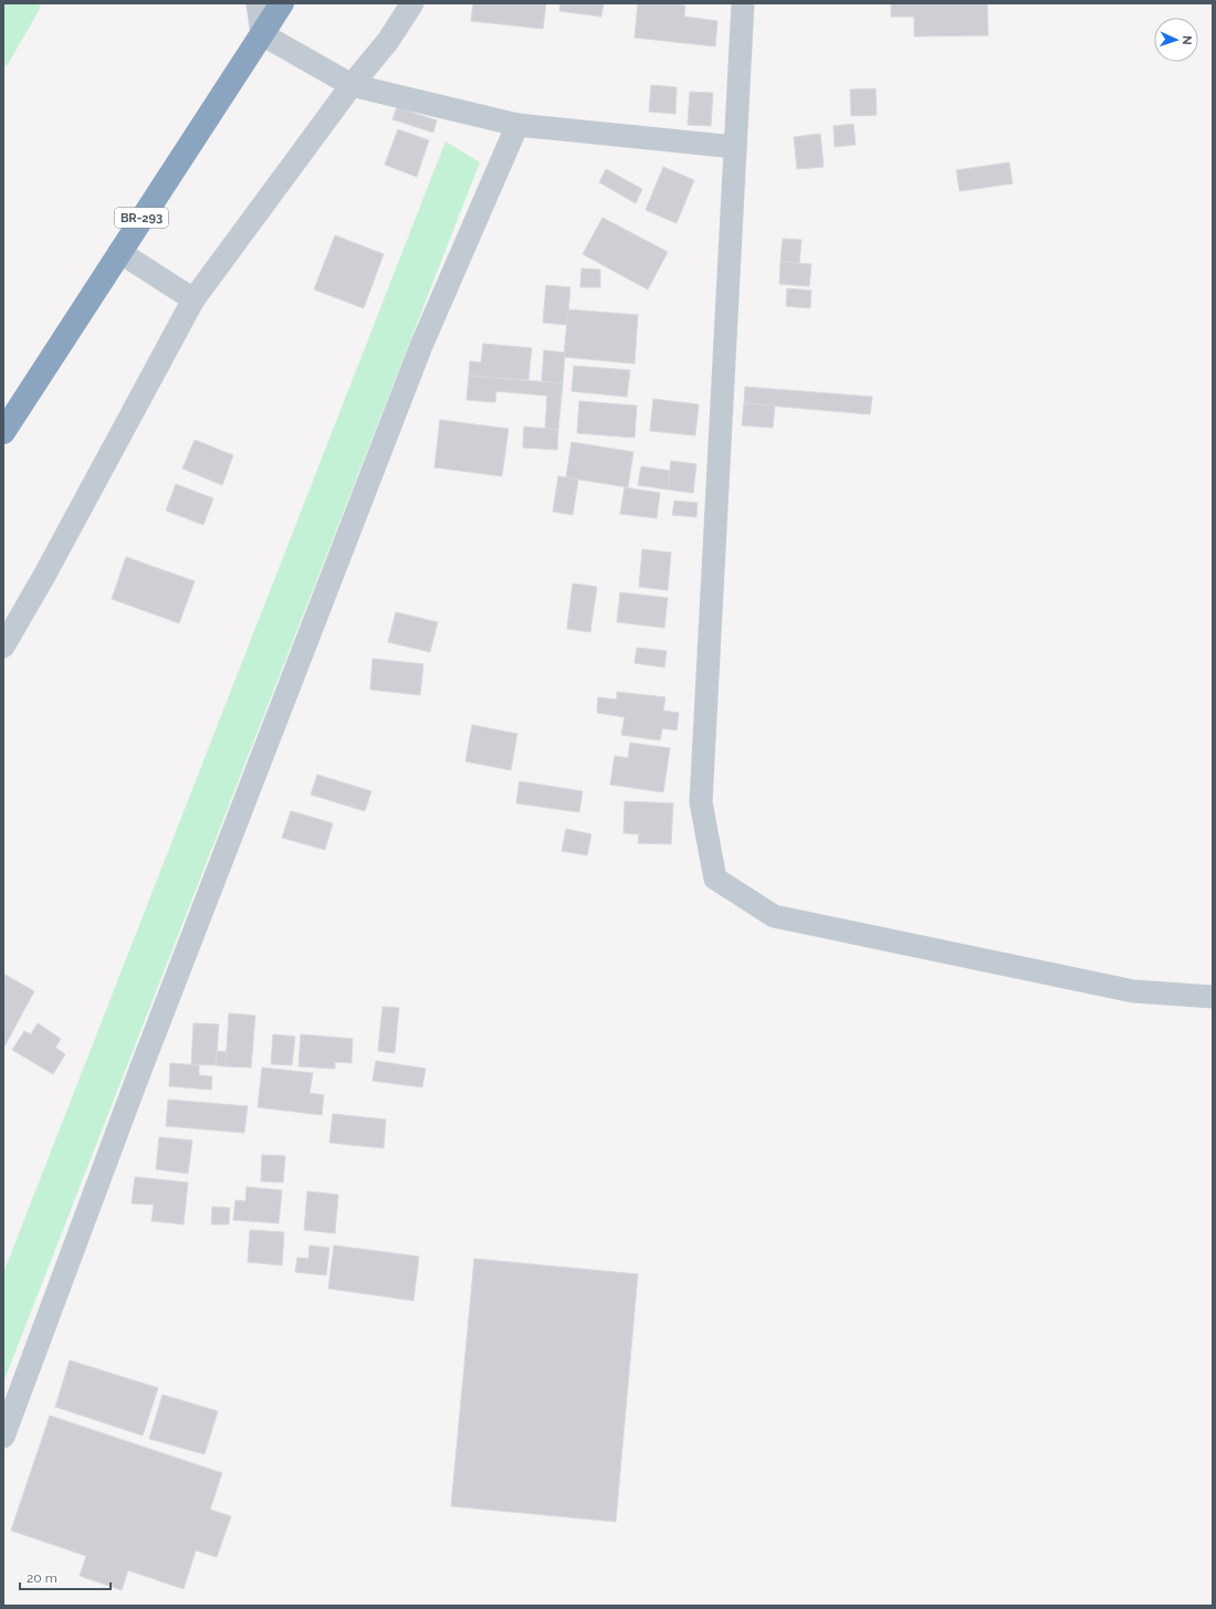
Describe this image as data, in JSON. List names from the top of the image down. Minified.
{"streets":{"highway":["BR-293"]},"scale_bar":"20 m","north":"right"}
